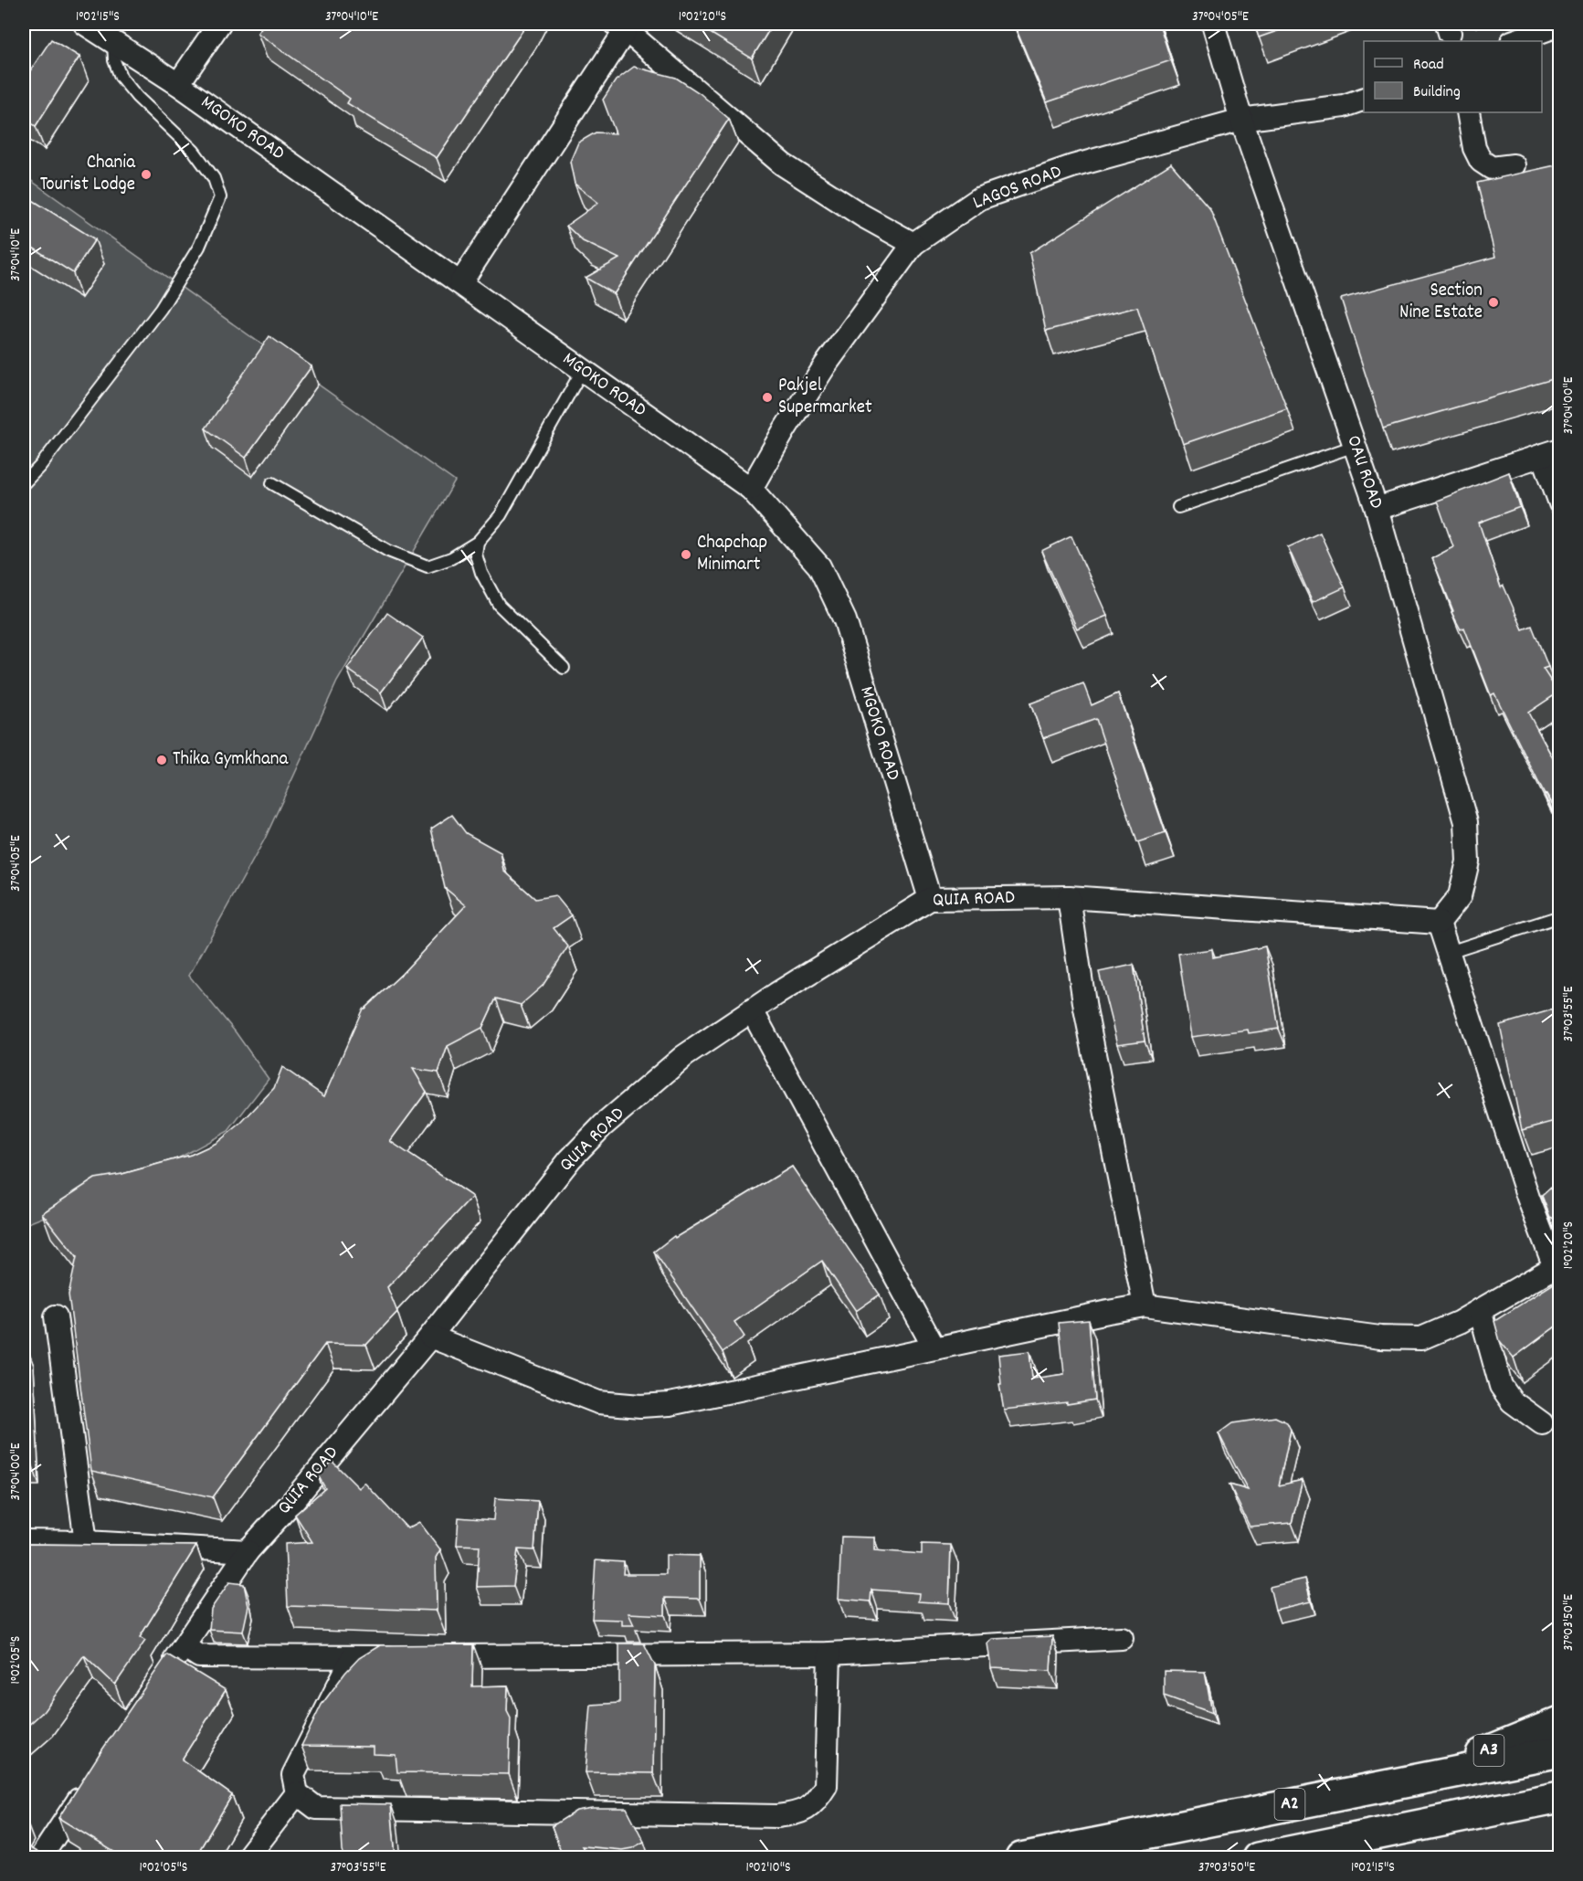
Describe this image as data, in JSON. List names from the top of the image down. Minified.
{"streets":{"highway":["A3","A2"],"street":["MGOKO ROAD","LAGOS ROAD","OAU ROAD","QUIA ROAD"]},"crossings":[["MGOKO ROAD","QUIA ROAD"],["LAGOS ROAD","OAU ROAD"],["OAU ROAD","QUIA ROAD"],["A3","A2"]],"places":["Chania Tourist Lodge","Section Nine Estate","Pakjel Supermarket","Chapchap Minimart","Thika Gymkhana"],"legend":["Road","Building"],"coordinates":["1°02'15\"S","37°04'10\"E","1°02'20\"S","37°04'05\"E","37°04'00\"E","37°03'55\"E","37°03'50\"E","1°02'05\"S","1°02'10\"S"]}
